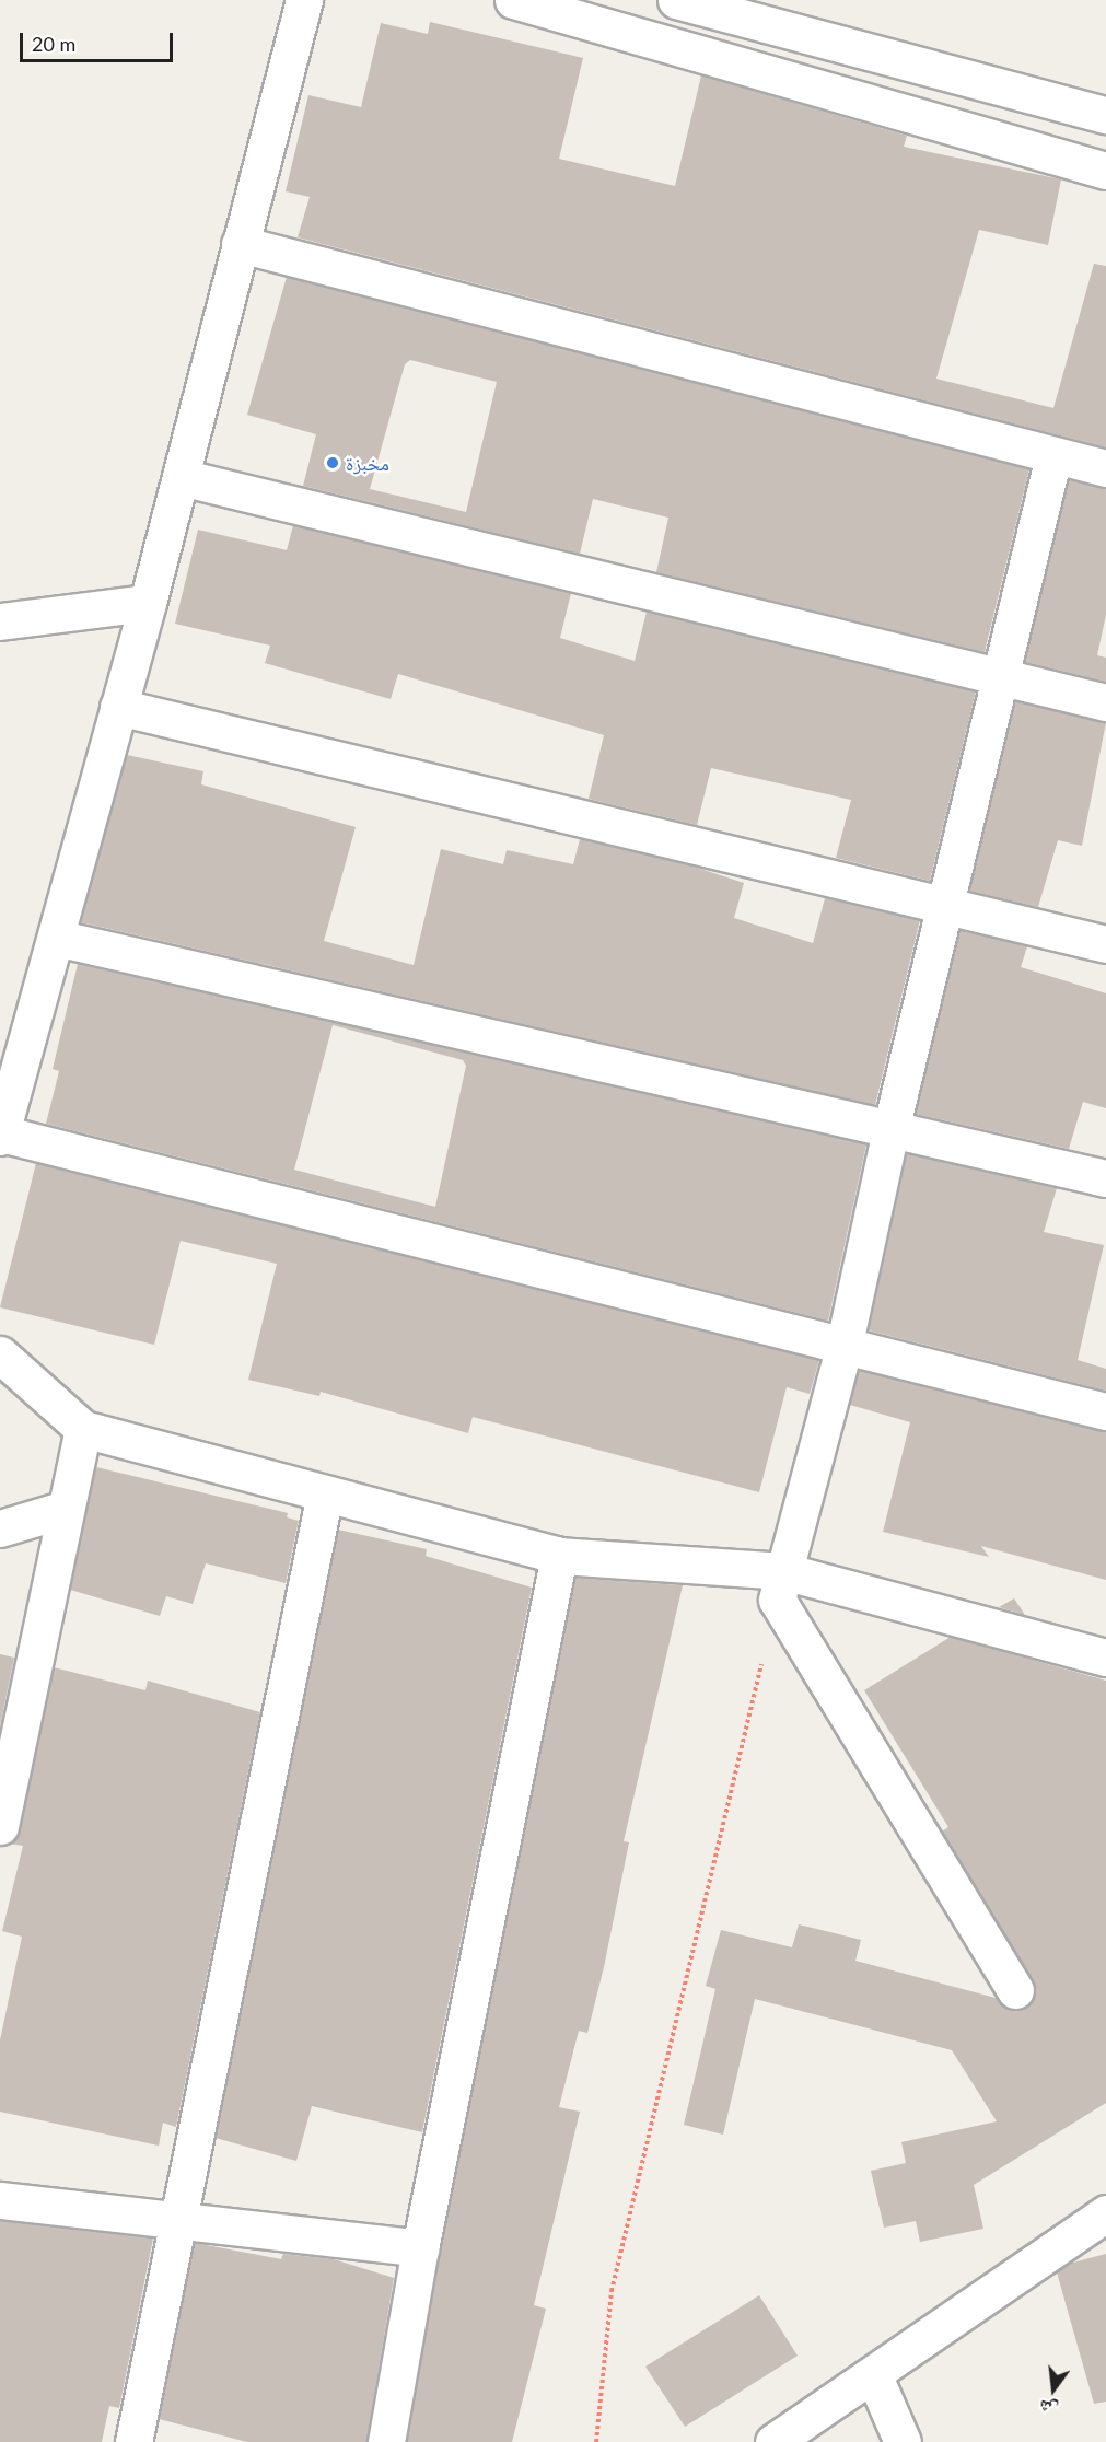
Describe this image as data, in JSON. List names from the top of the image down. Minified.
{"places":["مخبزة"],"scale_bar":"20 m","north":"bottom"}
